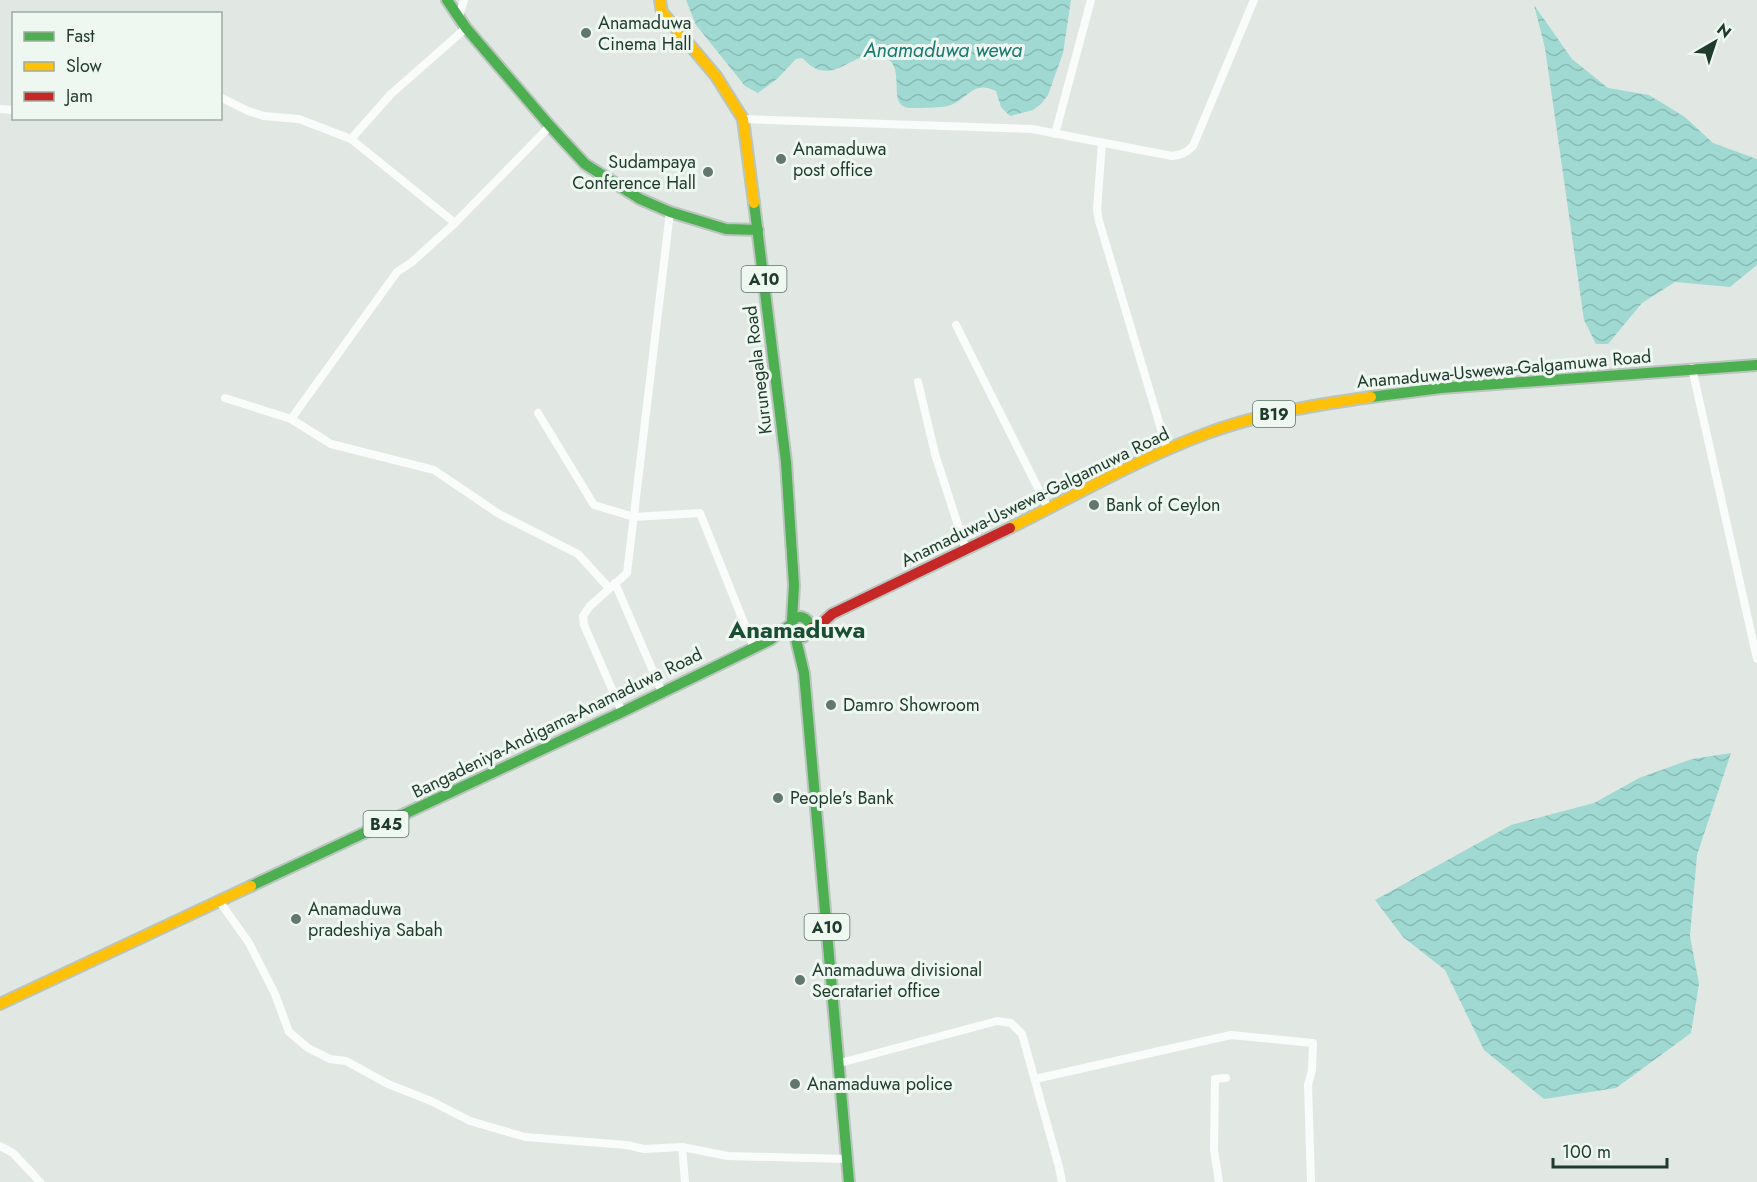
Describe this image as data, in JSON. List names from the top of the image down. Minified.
{"streets":{"main road":["A10","Anamaduwa-Uswewa-Galgamuwa Road","Kurunegala Road","B19","Bangadeniya-Andigama-Anamaduwa Road","B45"]},"crossings":[["A10","Anamaduwa-Uswewa-Galgamuwa Road"],["A10","Kurunegala Road"],["A10","Bangadeniya-Andigama-Anamaduwa Road"],["Anamaduwa-Uswewa-Galgamuwa Road","Kurunegala Road"],["Anamaduwa-Uswewa-Galgamuwa Road","Bangadeniya-Andigama-Anamaduwa Road"],["Kurunegala Road","Bangadeniya-Andigama-Anamaduwa Road"]],"districts":["Anamaduwa"],"water":["Anamaduwa wewa"],"places":["Anamaduwa Cinema Hall","Anamaduwa post office","Sudampaya Conference Hall","Bank of Ceylon","Damro Showroom","People's Bank","Anamaduwa pradeshiya Sabah","Anamaduwa divisional Secratariet office","Anamaduwa police"],"legend":["Fast","Slow","Jam"],"scale_bar":"100 m","north":"top right"}
